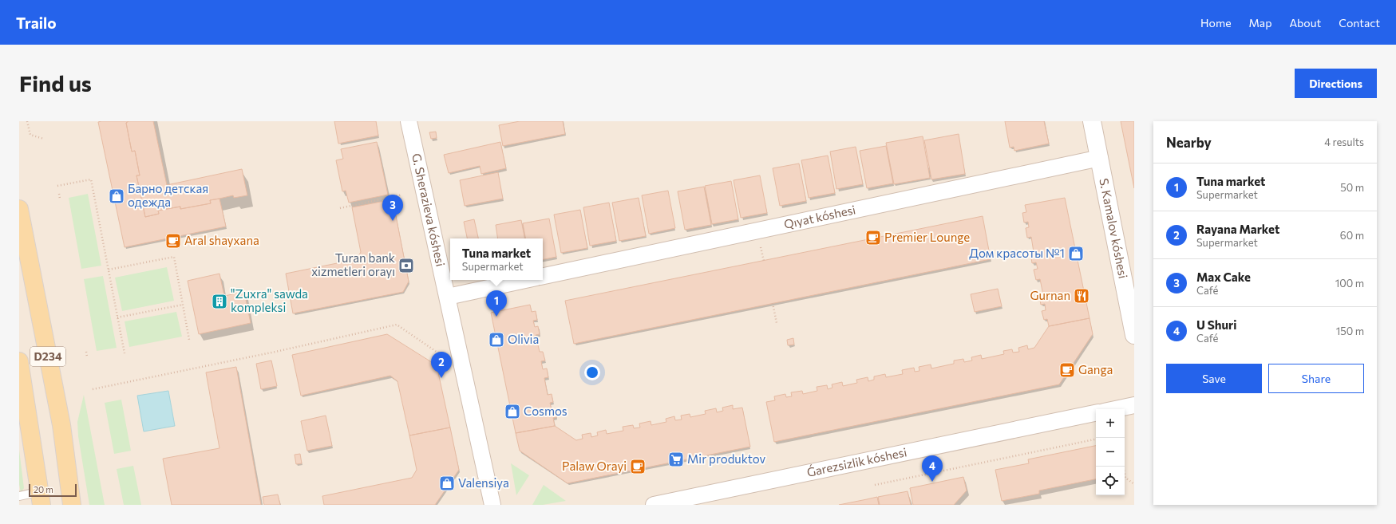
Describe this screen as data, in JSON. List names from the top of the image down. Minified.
{"streets":{"main road":["D234"],"street":["G. Sherazieva kóshesi","Qıyat kóshesi","S. Kamalov kóshesi","Ǵarezsizlik kóshesi"]},"crossings":[["Qıyat kóshesi","S. Kamalov kóshesi"]],"places":{"shop":["Барно детская одежда","Дом красоты №1","Olivia","Cosmos","Valensiya"],"cafe":["Premier Lounge","Aral shayxana","Ganga","Palaw Orayi"],"bank":["Turan bank xizmetleri orayı"],"restaurant":["Gurnan"],"building":["\"Zuxra\" sawda kompleksi"],"supermarket":["Mir produktov"]},"scale_bar":"20 m","page":{"header":"Trailo","nav":["Home","Map","About","Contact"],"buttons":["Directions",["Save","Share"]],"title":"Find us","heading":["Nearby","4 results"],"list":[{"mark":"1","name":"Tuna market","note":"Supermarket","value":"50 m"},{"mark":"2","name":"Rayana Market","note":"Supermarket","value":"60 m"},{"mark":"3","name":"Max Cake","note":"Café","value":"100 m"},{"mark":"4","name":"U Shuri","note":"Café","value":"150 m"}],"pins":["3","1","2","4"],"popup":["Tuna market","Supermarket"],"map_buttons":["+","−"],"scale":"20 m"}}
